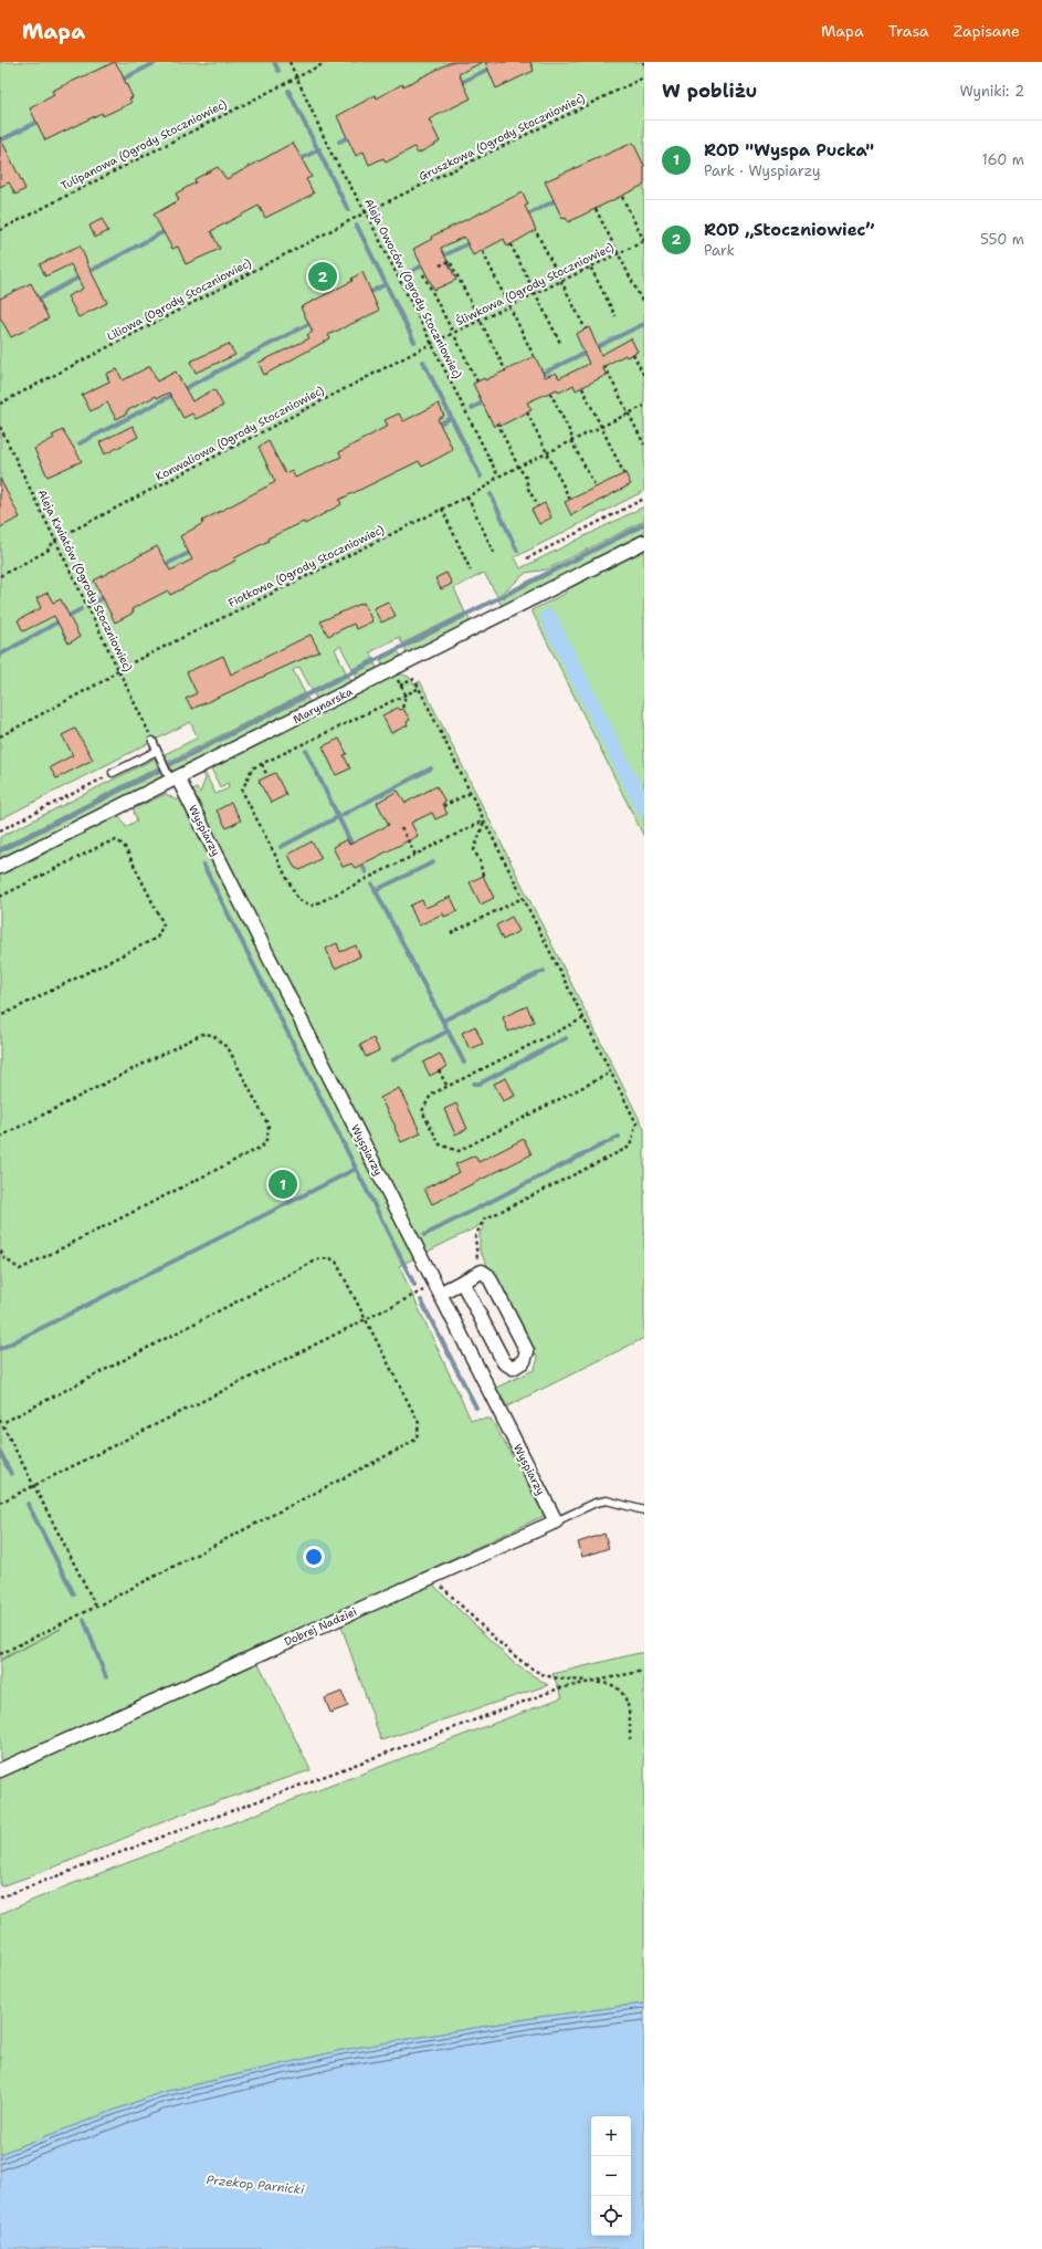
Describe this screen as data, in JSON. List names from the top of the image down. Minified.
{"streets":{"street":["Marynarska","Wyspiarzy","Dobrej Nadziei"],"path":["Gruszkowa (Ogrody Stoczniowiec)","Tulipanowa (Ogrody Stoczniowiec)","Śliwkowa (Ogrody Stoczniowiec)","Aleja Owoców (Ogrody Stoczniowiec)","Liliowa (Ogrody Stoczniowiec)","Konwaliowa (Ogrody Stoczniowiec)","Fiołkowa (Ogrody Stoczniowiec)","Aleja Kwiatów (Ogrody Stoczniowiec)"]},"crossings":[["Gruszkowa (Ogrody Stoczniowiec)","Aleja Owoców (Ogrody Stoczniowiec)"],["Gruszkowa (Ogrody Stoczniowiec)","Liliowa (Ogrody Stoczniowiec)"],["Tulipanowa (Ogrody Stoczniowiec)","Aleja Owoców (Ogrody Stoczniowiec)"],["Śliwkowa (Ogrody Stoczniowiec)","Aleja Owoców (Ogrody Stoczniowiec)"],["Śliwkowa (Ogrody Stoczniowiec)","Konwaliowa (Ogrody Stoczniowiec)"],["Aleja Owoców (Ogrody Stoczniowiec)","Liliowa (Ogrody Stoczniowiec)"],["Aleja Owoców (Ogrody Stoczniowiec)","Konwaliowa (Ogrody Stoczniowiec)"],["Aleja Owoców (Ogrody Stoczniowiec)","Fiołkowa (Ogrody Stoczniowiec)"],["Konwaliowa (Ogrody Stoczniowiec)","Aleja Kwiatów (Ogrody Stoczniowiec)"],["Fiołkowa (Ogrody Stoczniowiec)","Aleja Kwiatów (Ogrody Stoczniowiec)"],["Marynarska","Wyspiarzy"],["Wyspiarzy","Dobrej Nadziei"]],"water":["Przekop Parnicki"],"page":{"header":"Mapa","nav":["Mapa","Trasa","Zapisane"],"heading":["W pobliżu","Wyniki: 2"],"list":[{"mark":"1","name":"ROD \"Wyspa Pucka\"","note":"Park · Wyspiarzy","value":"160 m"},{"mark":"2","name":"ROD „Stoczniowiec”","note":"Park","value":"550 m"}],"pins":["2","1"],"map_buttons":["+","−"]}}
